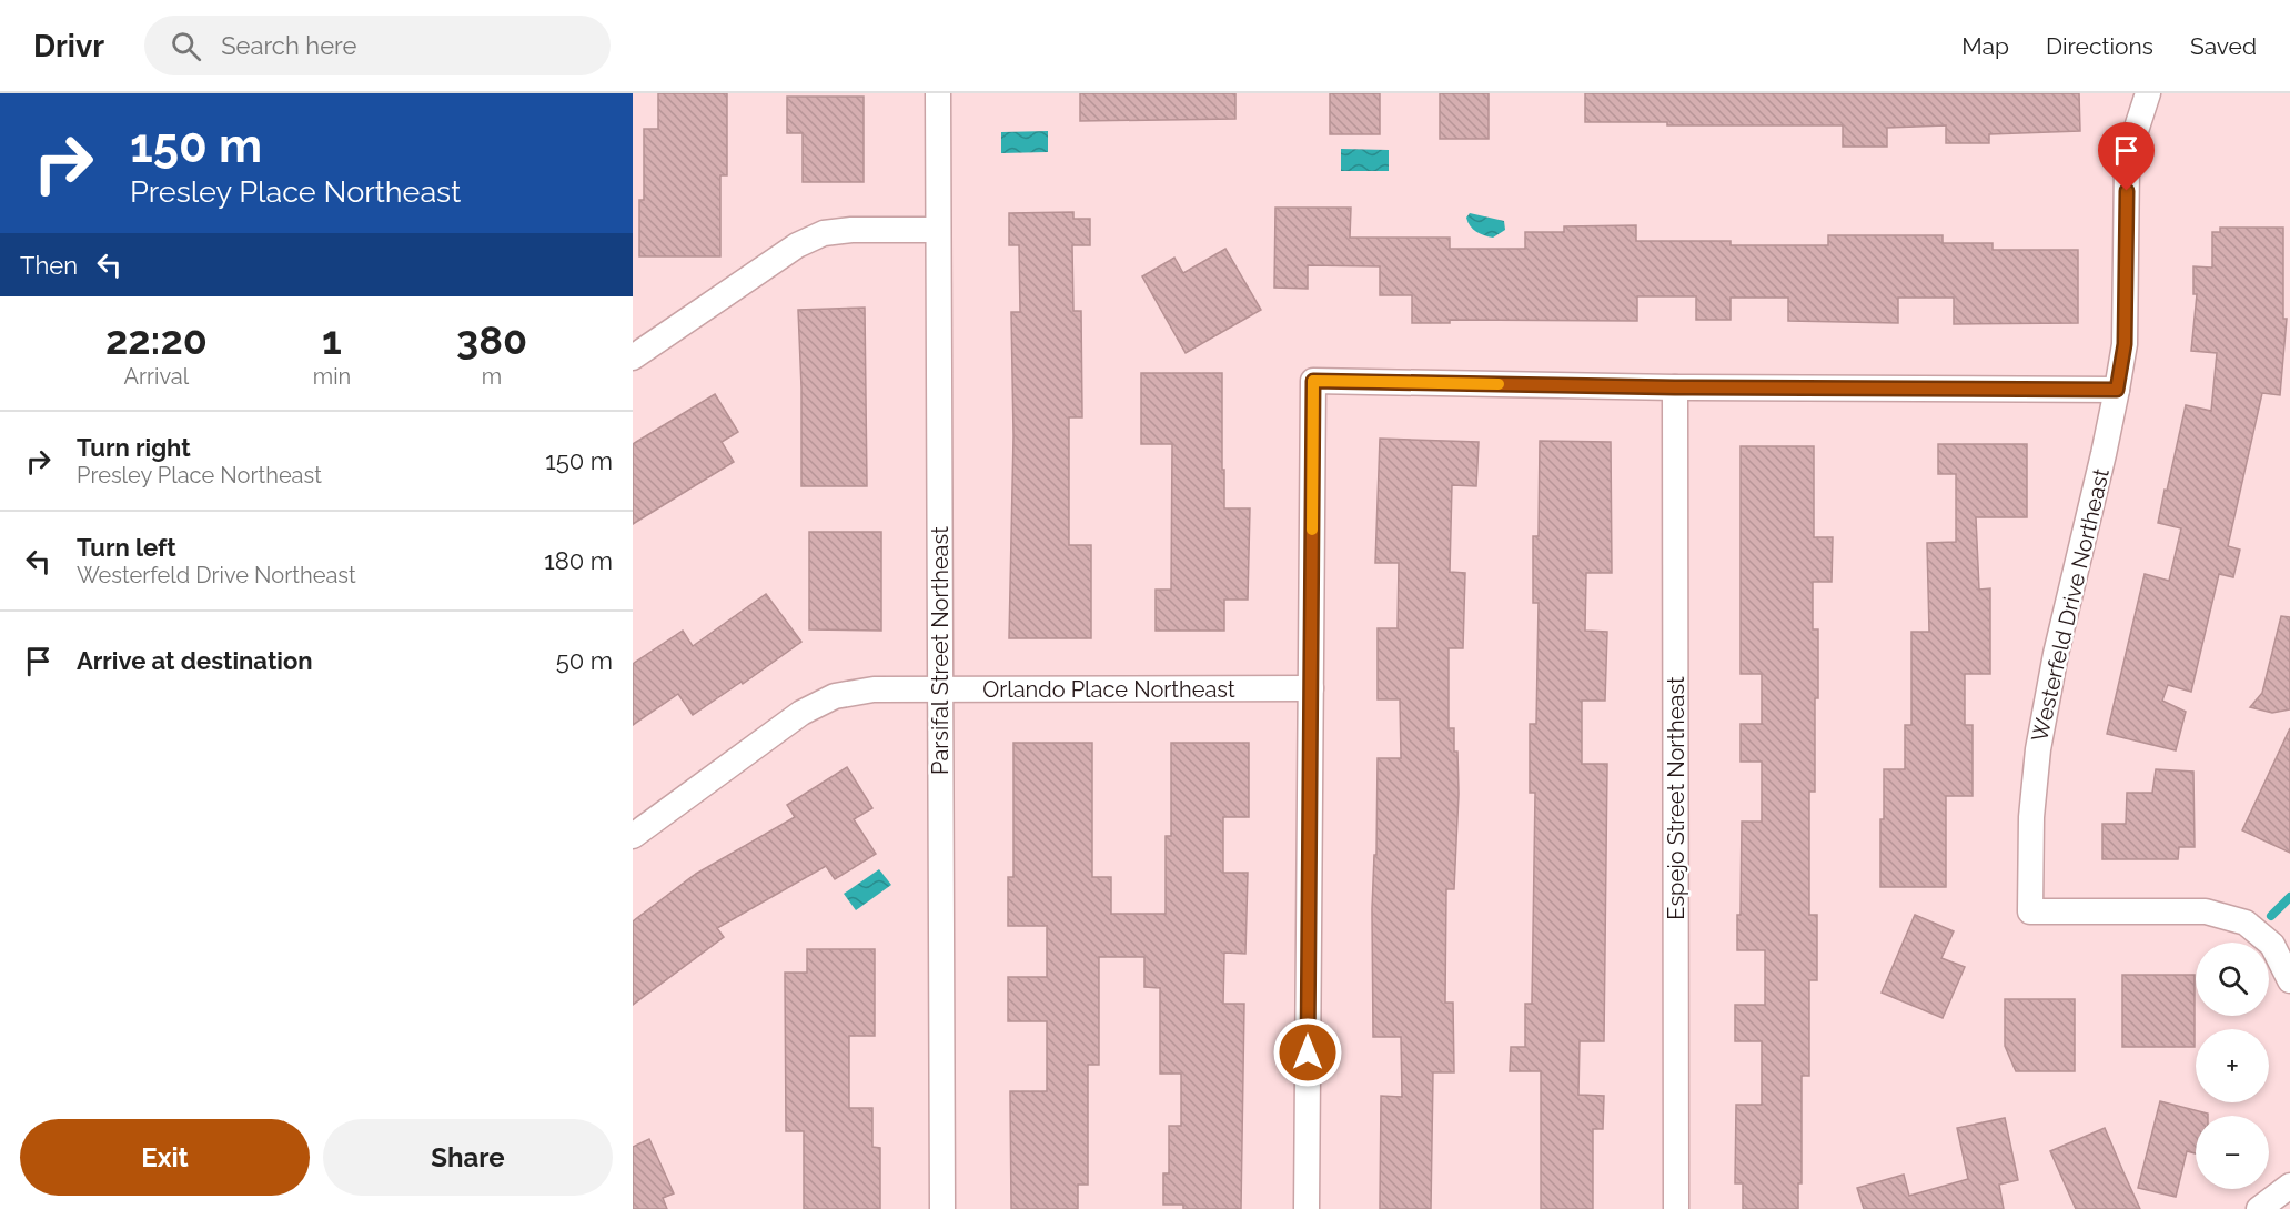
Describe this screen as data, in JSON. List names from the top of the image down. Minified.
{"streets":{"street":["Westerfeld Drive Northeast","Parsifal Street Northeast","Orlando Place Northeast","Espejo Street Northeast"]},"crossings":[["Parsifal Street Northeast","Orlando Place Northeast"]],"page":{"header":"Drivr","search":"Search here","nav":["Map","Directions","Saved"],"turn":["150 m","Presley Place Northeast"],"then":"Then","eta":["22:20","Arrival","1","min","380","m"],"list":[{"name":"Turn right","note":"Presley Place Northeast","value":"150 m"},{"name":"Turn left","note":"Westerfeld Drive Northeast","value":"180 m"},{"name":"Arrive at destination","value":"50 m"}],"map_buttons":["+","−"],"buttons":["Exit","Share"]}}
